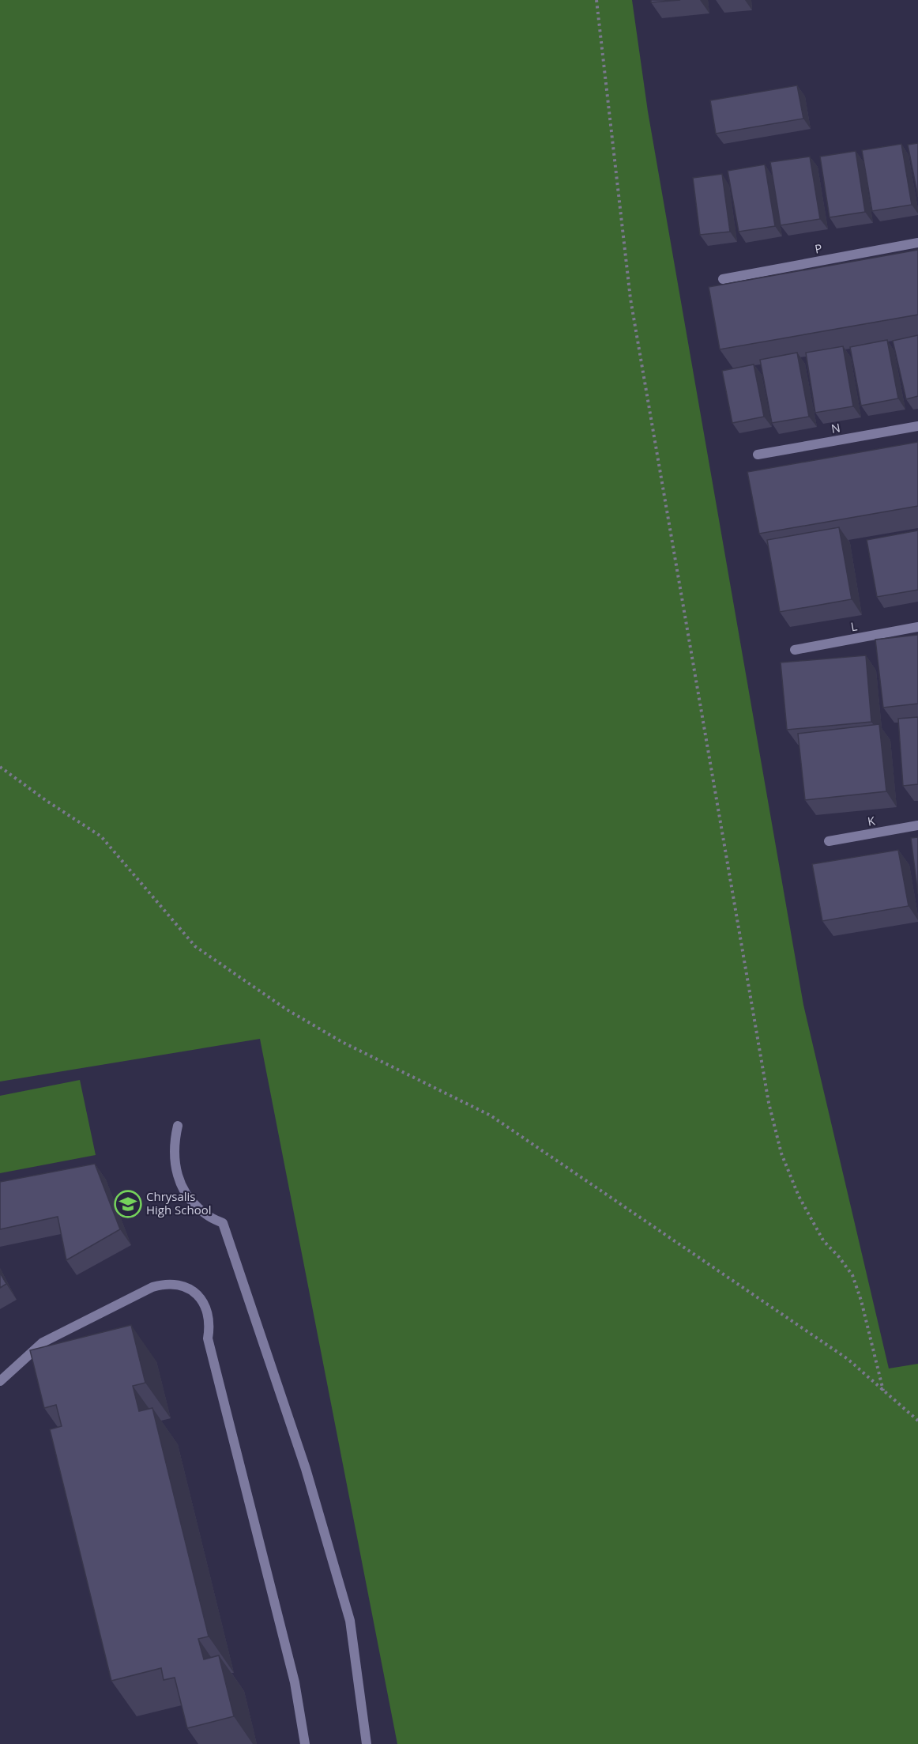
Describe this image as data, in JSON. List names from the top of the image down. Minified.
{"streets":{"street":["P","N","L","K"]},"places":{"school or university":["Chrysalis High School"]}}
